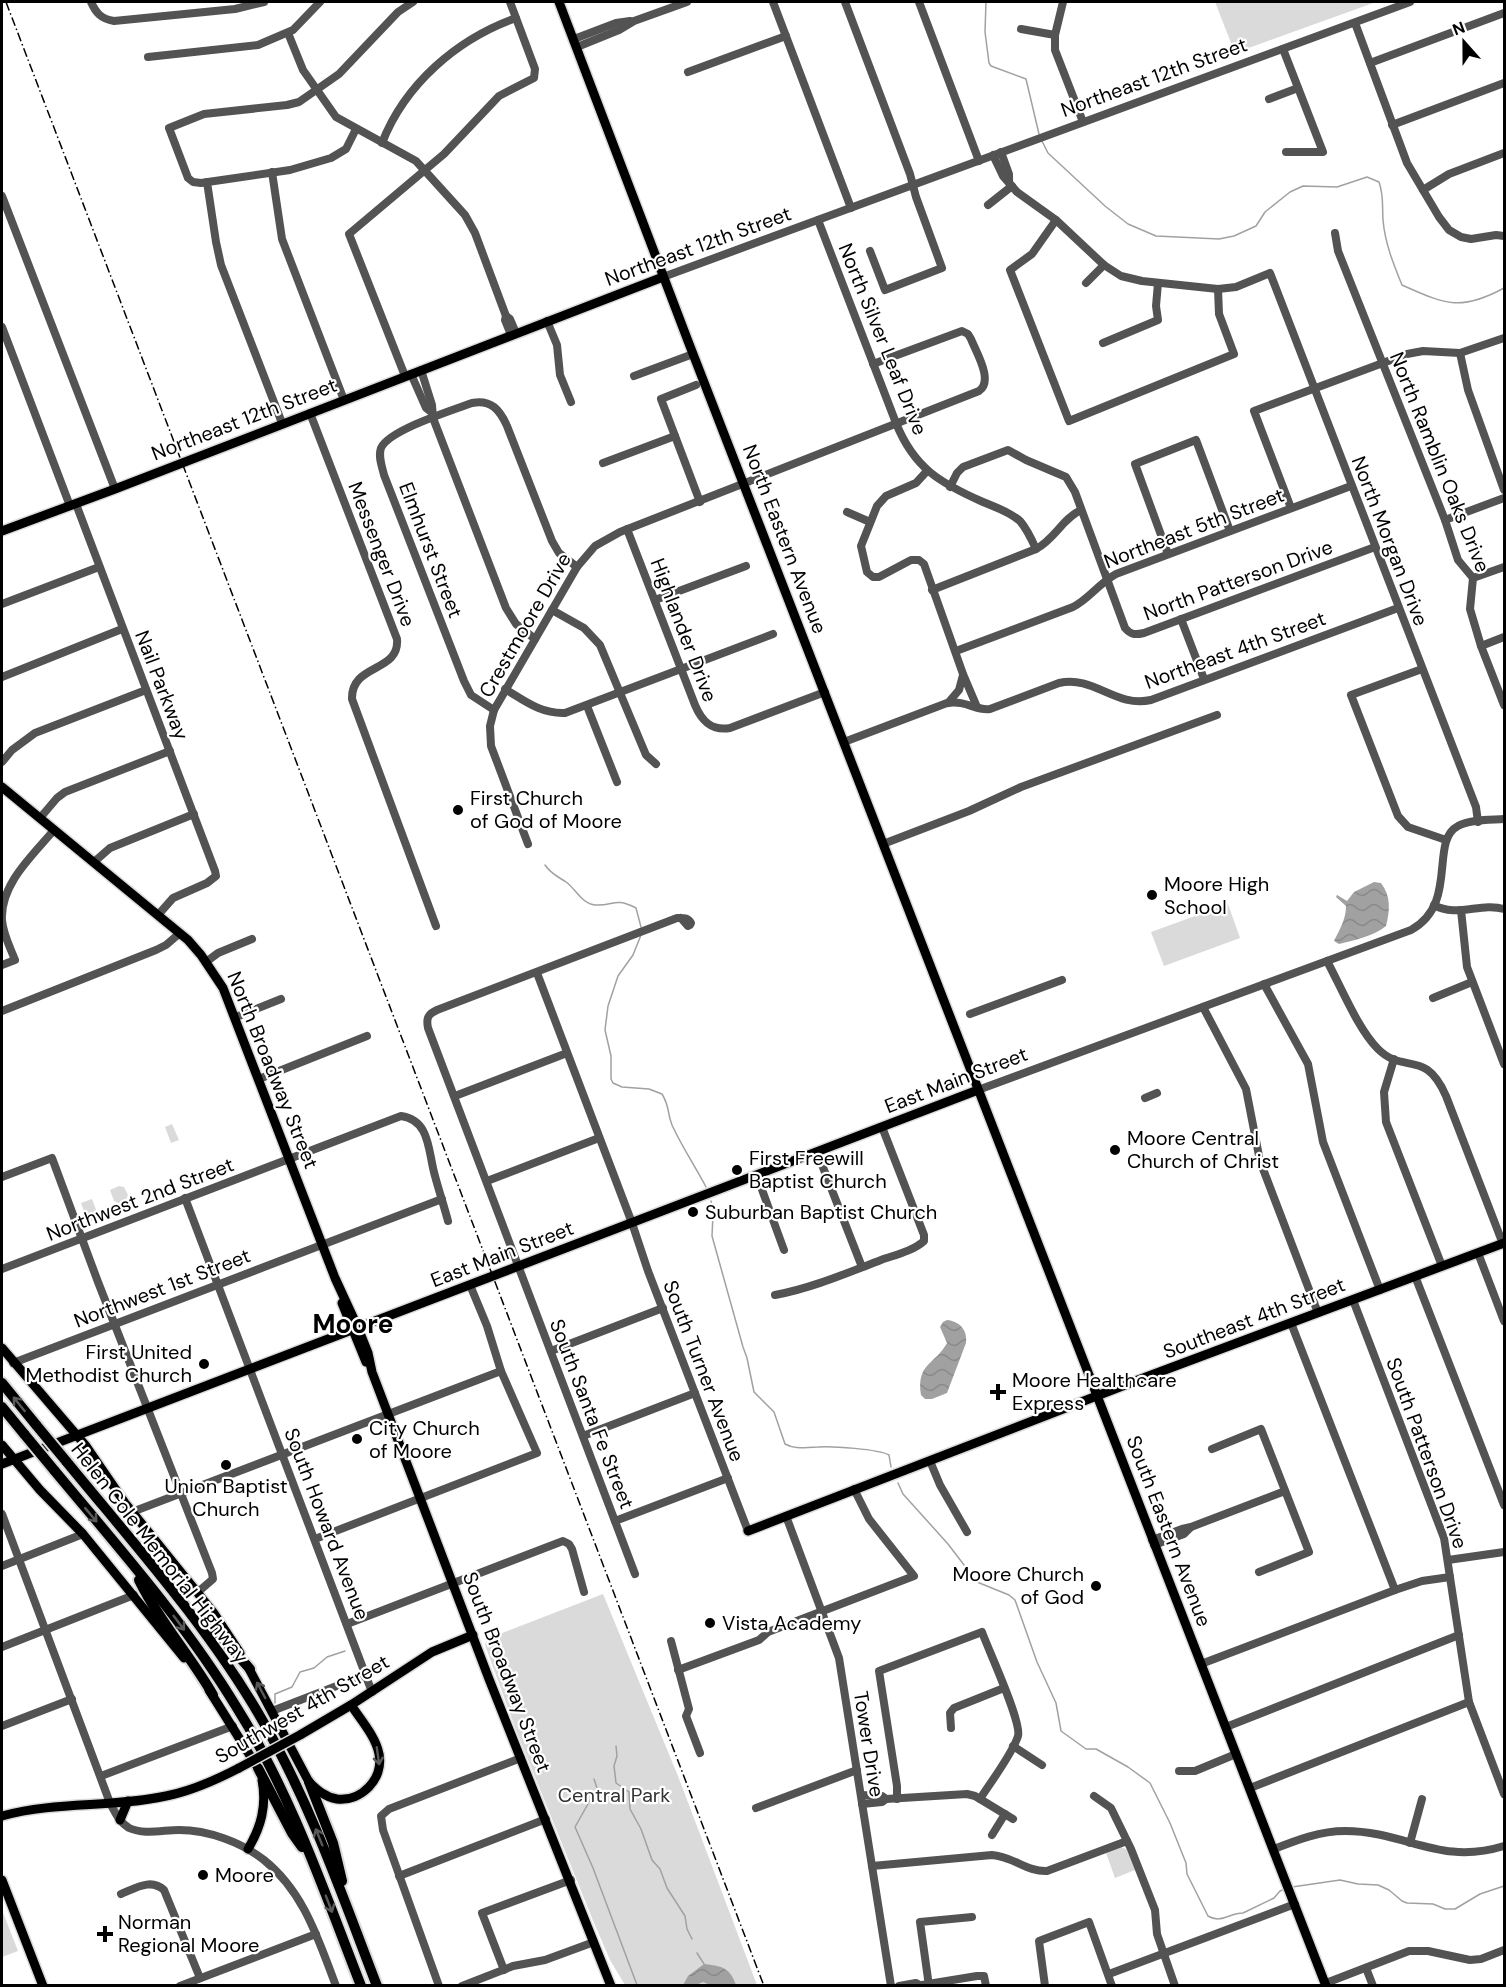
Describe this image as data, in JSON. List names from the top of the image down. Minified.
{"streets":{"highway":["Helen Cole Memorial Highway"],"main road":["Northeast 12th Street","North Eastern Avenue","North Broadway Street","East Main Street","Southeast 4th Street","South Eastern Avenue","South Broadway Street","Southwest 4th Street"],"street":["North Silver Leaf Drive","North Ramblin Oaks Drive","Northeast 5th Street","North Morgan Drive","Elmhurst Street","Messenger Drive","North Patterson Drive","Crestmoore Drive","Highlander Drive","Northeast 4th Street","Nail Parkway","Northwest 2nd Street","Northwest 1st Street","South Turner Avenue","South Santa Fe Street","South Patterson Drive","South Howard Avenue","Tower Drive"]},"crossings":[["Northeast 12th Street","North Silver Leaf Drive"],["Northeast 12th Street","North Eastern Avenue"],["Northeast 12th Street","Messenger Drive"],["Northeast 12th Street","Nail Parkway"],["North Silver Leaf Drive","North Patterson Drive"],["North Silver Leaf Drive","Crestmoore Drive"],["Northeast 5th Street","North Morgan Drive"],["Northeast 5th Street","North Patterson Drive"],["North Eastern Avenue","Crestmoore Drive"],["North Eastern Avenue","Highlander Drive"],["North Eastern Avenue","Northeast 4th Street"],["North Eastern Avenue","East Main Street"],["North Eastern Avenue","South Eastern Avenue"],["North Morgan Drive","North Patterson Drive"],["North Morgan Drive","Northeast 4th Street"],["Elmhurst Street","Crestmoore Drive"],["Crestmoore Drive","Highlander Drive"],["Nail Parkway","North Broadway Street"],["North Broadway Street","East Main Street"],["North Broadway Street","Northwest 2nd Street"],["North Broadway Street","Northwest 1st Street"],["North Broadway Street","South Broadway Street"],["East Main Street","South Turner Avenue"],["East Main Street","South Santa Fe Street"],["East Main Street","South Howard Avenue"],["East Main Street","South Eastern Avenue"],["East Main Street","South Broadway Street"],["Northwest 2nd Street","Northwest 1st Street"],["Northwest 2nd Street","South Howard Avenue"],["Northwest 1st Street","South Howard Avenue"],["Southeast 4th Street","South Turner Avenue"],["Southeast 4th Street","South Patterson Drive"],["Southeast 4th Street","South Eastern Avenue"],["Southeast 4th Street","Tower Drive"],["South Turner Avenue","South Santa Fe Street"],["South Howard Avenue","Southwest 4th Street"],["South Broadway Street","Southwest 4th Street"]],"districts":["Moore"],"parks":["Central Park"],"places":{"other":["First Church of God of Moore","Moore High School","Moore Central Church of Christ","First Freewill Baptist Church","Suburban Baptist Church","First United Methodist Church","City Church of Moore","Union Baptist Church","Moore Church of God","Vista Academy","Moore"],"health":["Moore Healthcare Express","Norman Regional Moore"]},"north":"top"}
